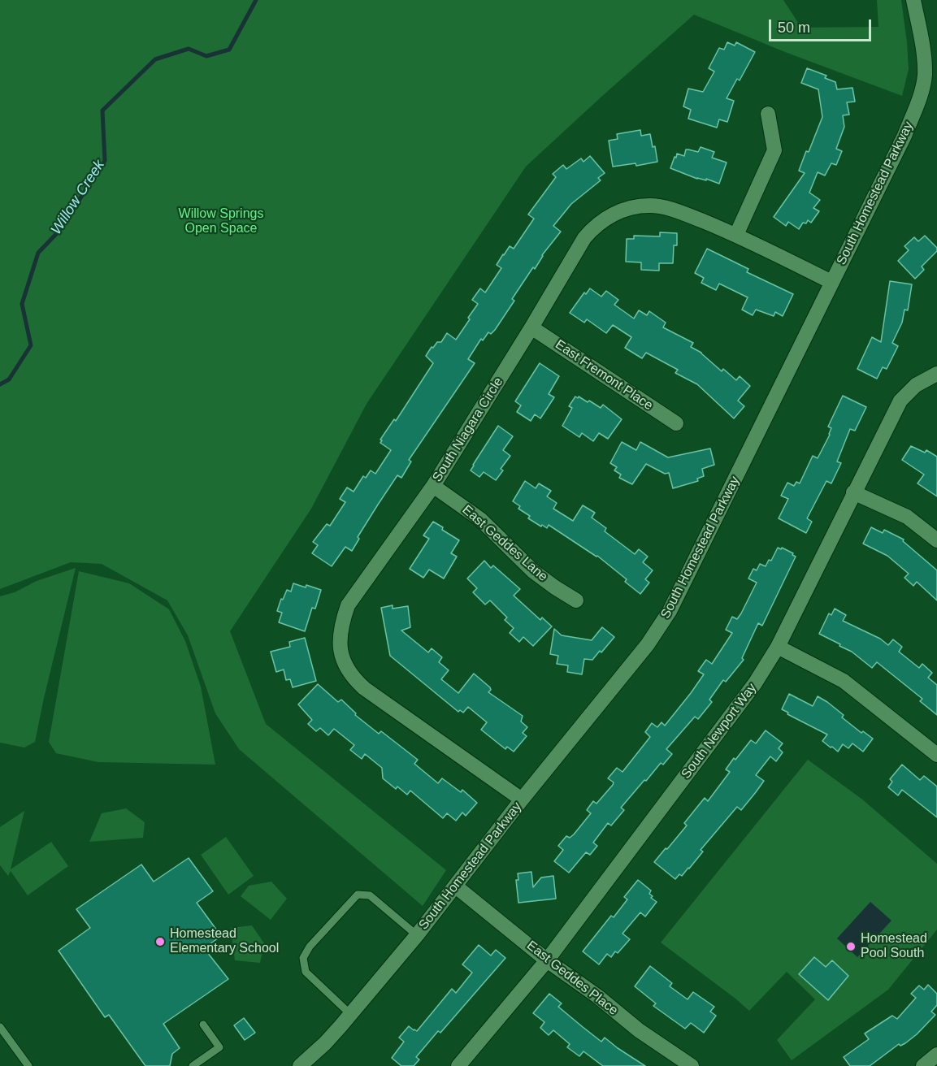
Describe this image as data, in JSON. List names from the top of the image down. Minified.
{"streets":{"street":["South Homestead Parkway","East Fremont Place","South Niagara Circle","East Geddes Lane","South Newport Way","East Geddes Place"]},"crossings":[["South Homestead Parkway","South Niagara Circle"],["South Homestead Parkway","East Geddes Place"],["East Fremont Place","South Niagara Circle"],["South Niagara Circle","East Geddes Lane"],["South Newport Way","East Geddes Place"]],"water":["Willow Creek"],"parks":["Willow Springs Open Space"],"places":["Homestead Elementary School","Homestead Pool South"],"scale_bar":"50 m"}
